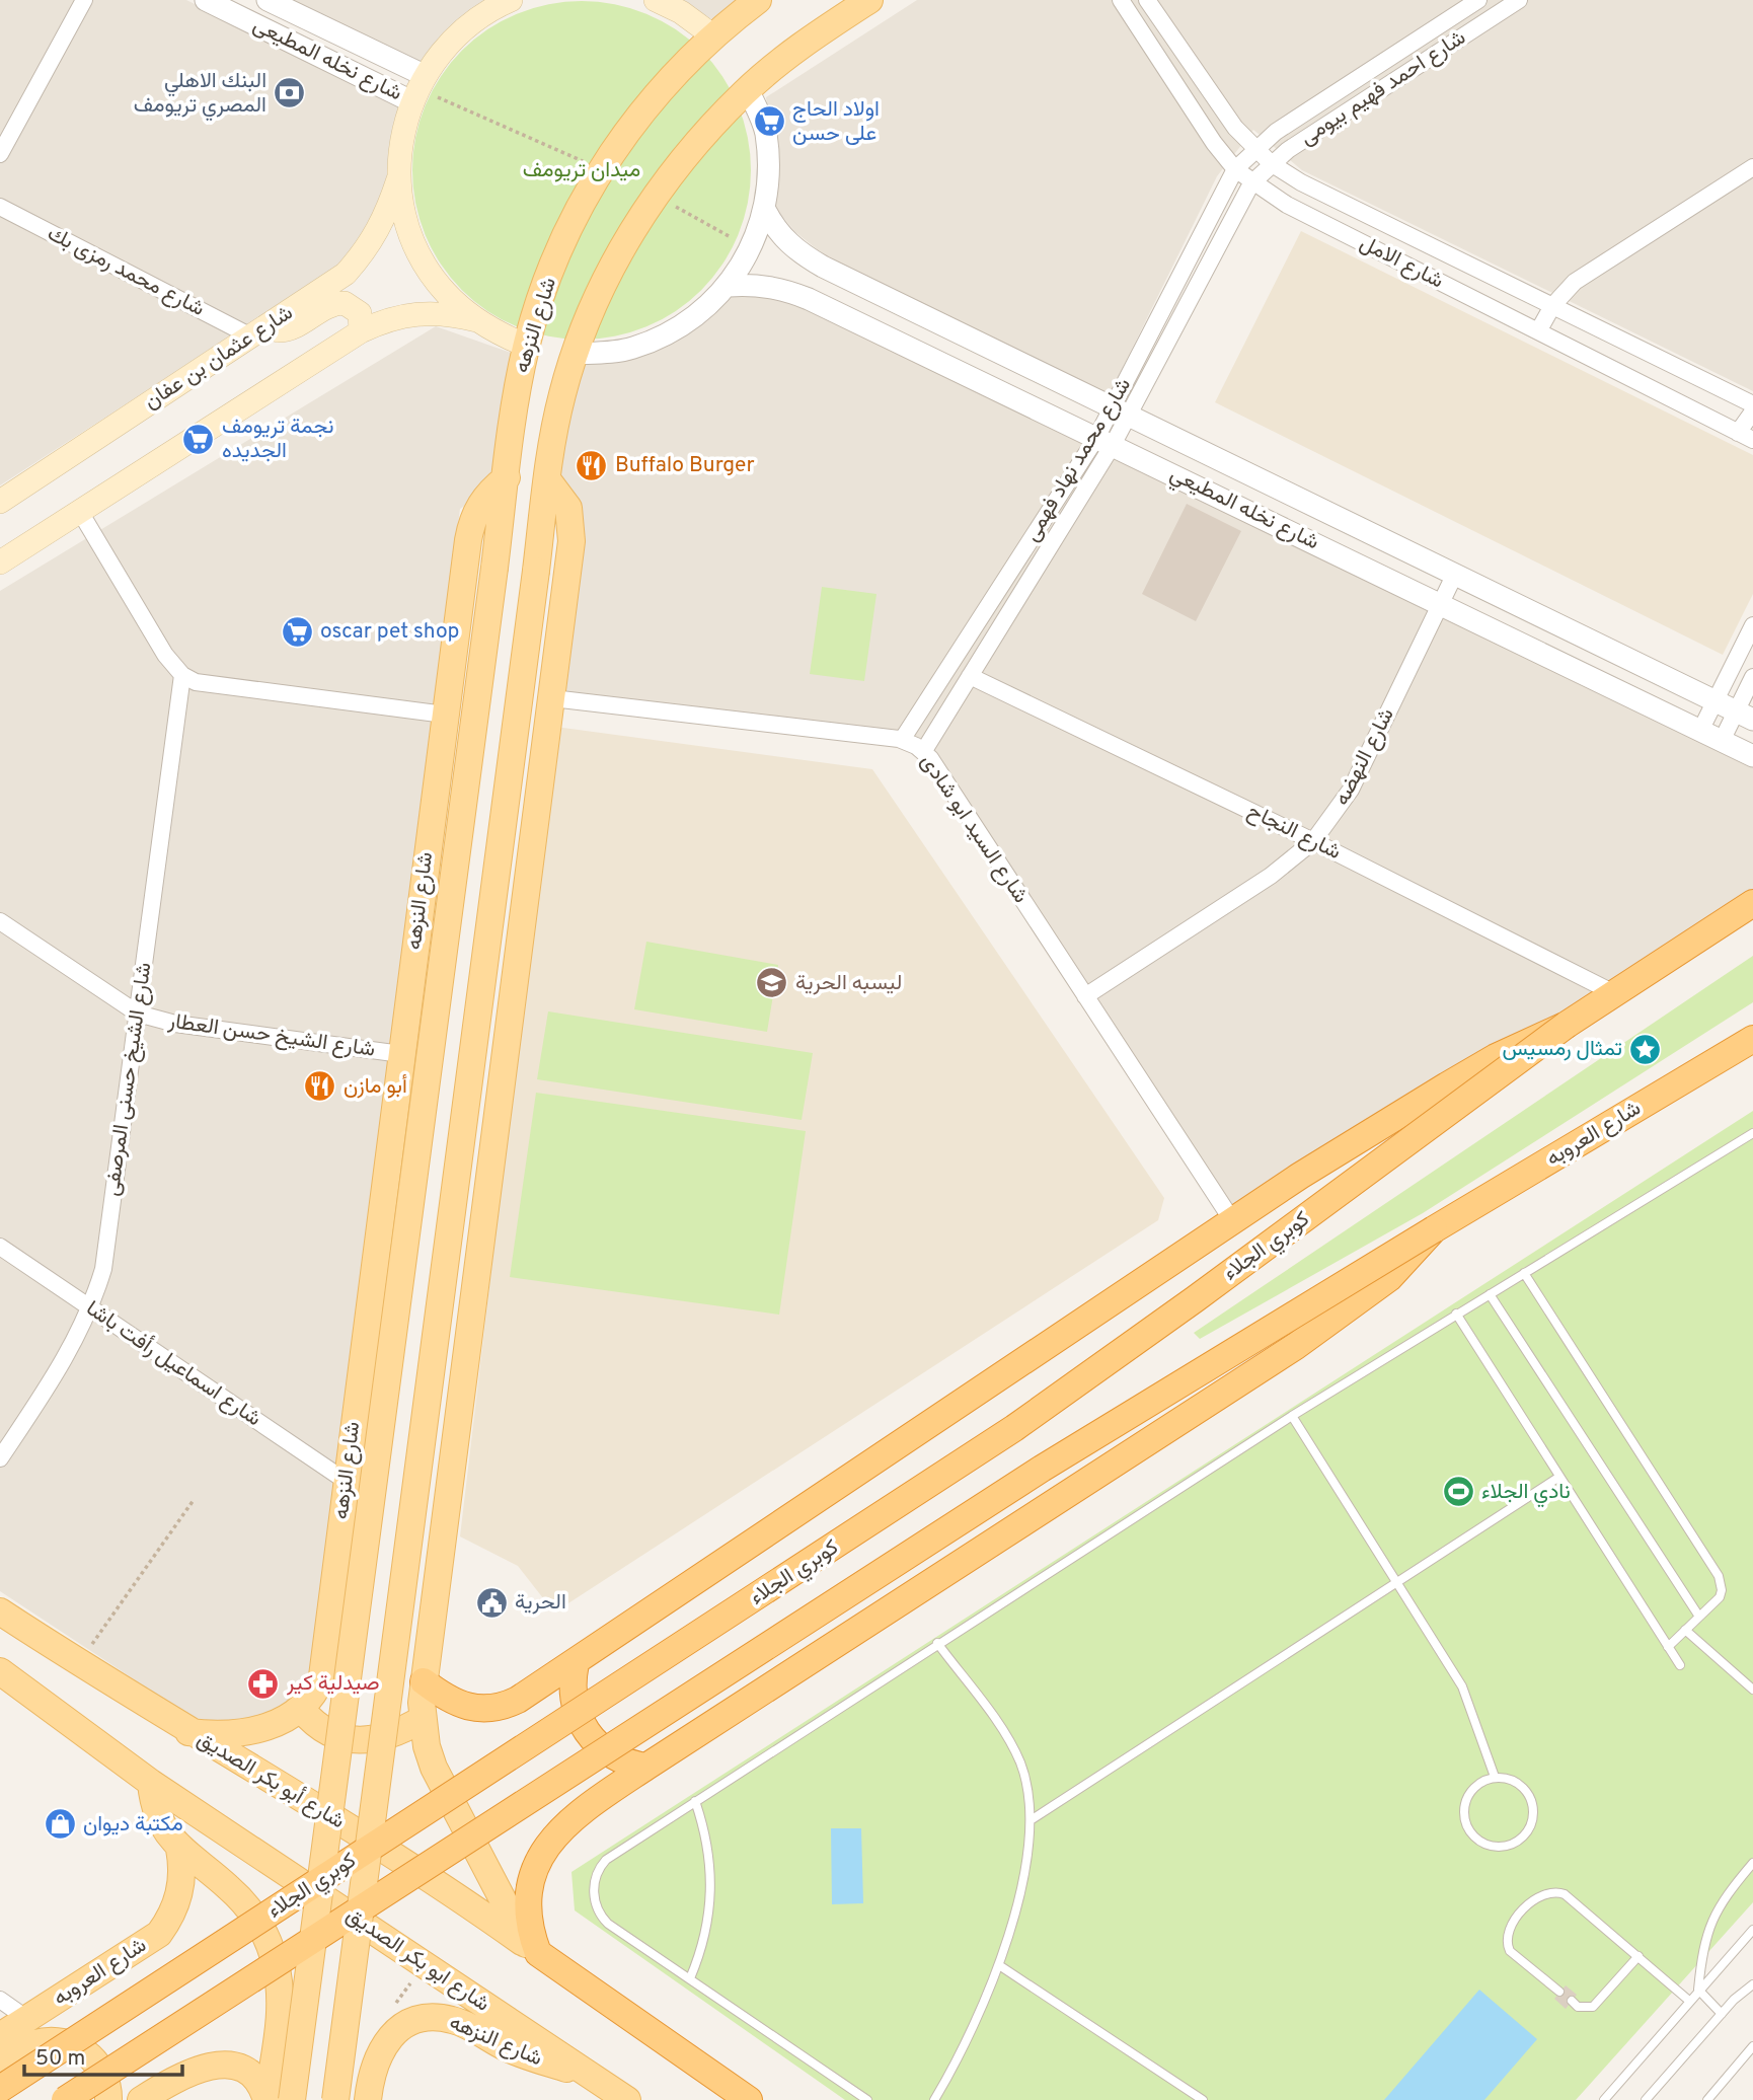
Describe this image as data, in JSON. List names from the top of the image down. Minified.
{"streets":{"highway":["شارع العروبه","كوبري الجلاء"],"main road":["شارع النزهه","شارع عثمان بن عفان","شارع أبو بكر الصديق","شارع ابو بكر الصديق"],"street":["شارع نخله المطيعى","شارع احمد فهيم بيومى","شارع الامل","شارع محمد رمزى بك","شارع محمد نهاد فهمى","شارع نخله المطيعي","شارع النهضه","شارع السيد ابو شادى","شارع النجاح","شارع الشيخ حسن العطار","شارع الشيخ حسنى المرصفى","شارع اسماعيل رأفت باشا"]},"crossings":[["شارع احمد فهيم بيومى","شارع الامل"],["شارع احمد فهيم بيومى","شارع محمد نهاد فهمى"],["شارع الامل","شارع محمد نهاد فهمى"],["شارع محمد رمزى بك","شارع عثمان بن عفان"],["شارع النزهه","شارع الشيخ حسن العطار"],["شارع النزهه","شارع اسماعيل رأفت باشا"],["شارع النزهه","شارع ابو بكر الصديق"],["شارع محمد نهاد فهمى","شارع نخله المطيعي"],["شارع محمد نهاد فهمى","شارع السيد ابو شادى"],["شارع محمد نهاد فهمى","شارع النجاح"],["شارع نخله المطيعي","شارع النهضه"],["شارع النهضه","شارع السيد ابو شادى"],["شارع النهضه","شارع النجاح"],["شارع الشيخ حسن العطار","شارع الشيخ حسنى المرصفى"],["شارع الشيخ حسنى المرصفى","شارع اسماعيل رأفت باشا"]],"parks":["ميدان تريومف"],"places":{"bank":["البنك الاهلي المصري تريومف"],"supermarket":["اولاد الحاج على حسن","نجمة تريومف الجديده","oscar pet shop"],"restaurant":["Buffalo Burger","أبو مازن"],"school or university":["ليسبه الحرية"],"place":["تمثال رمسيس"],"sports":["نادي الجلاء"],"public building":["الحرية"],"pharmacy":["صيدلية كير"],"shop":["مكتبة ديوان"]},"scale_bar":"50 m"}
